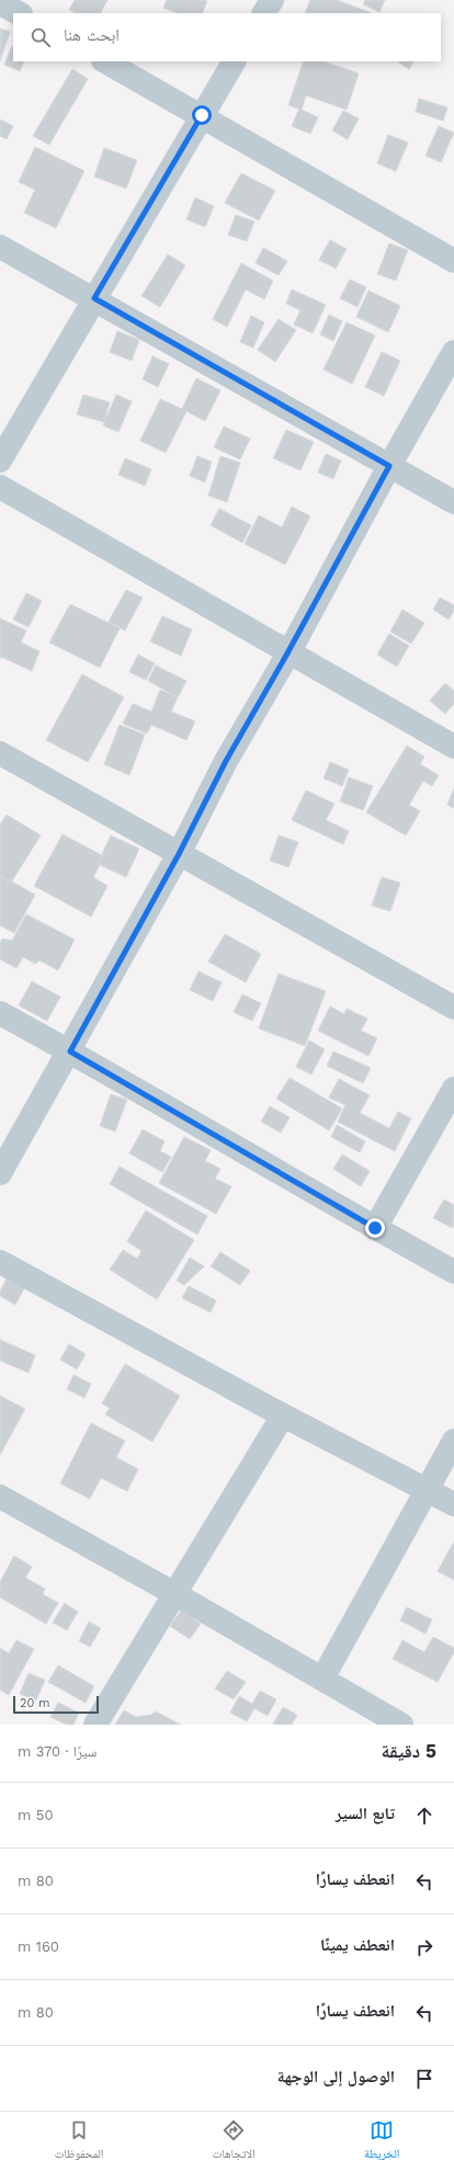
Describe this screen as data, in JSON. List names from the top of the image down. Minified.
{"scale_bar":"20 m","page":{"search":"ابحث هنا","scale":"20 m","heading":["5 دقيقة","سيرًا · 370 m"],"list":[["تابع السير","50 m"],["انعطف يسارًا","80 m"],["انعطف يمينًا","160 m"],["انعطف يسارًا","80 m"],"الوصول إلى الوجهة"],"nav":["الخريطة","الاتجاهات","المحفوظات"]}}
